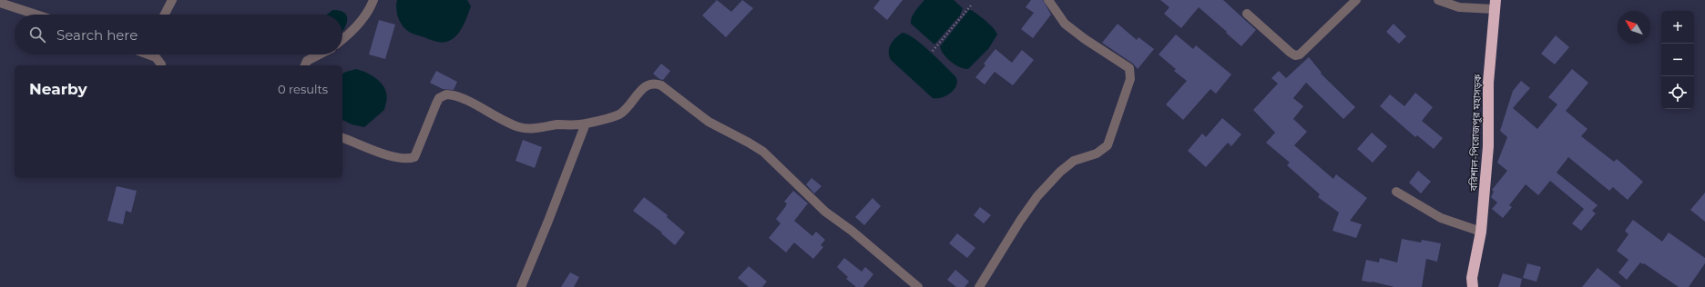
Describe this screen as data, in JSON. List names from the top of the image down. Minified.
{"streets":{"highway":["বরিশাল-পিরোজপুর মহাসড়ক"]},"north":"top left","page":{"map_buttons":["+","−"],"search":"Search here","heading":["Nearby","0 results"]}}
